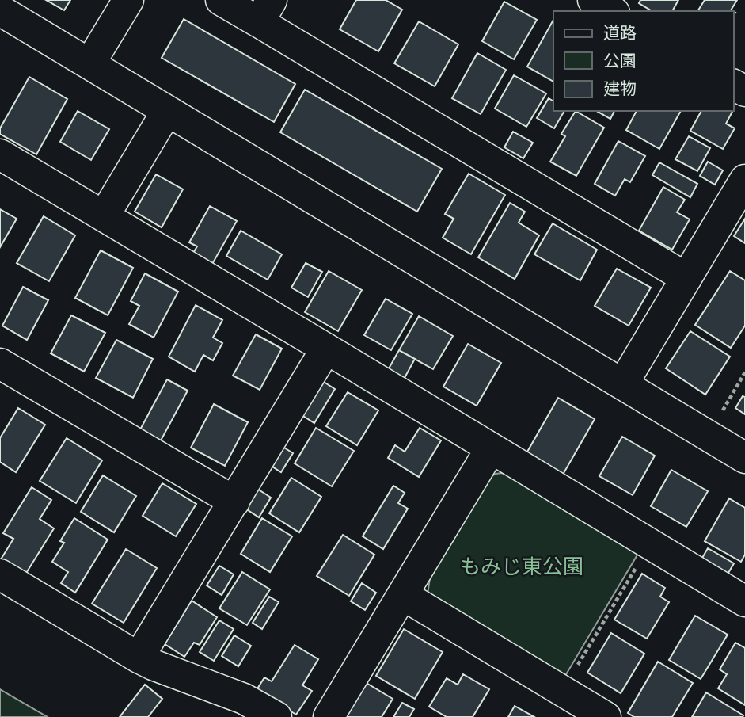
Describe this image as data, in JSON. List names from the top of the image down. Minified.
{"parks":["もみじ東公園"],"legend":["道路","公園","建物"]}
